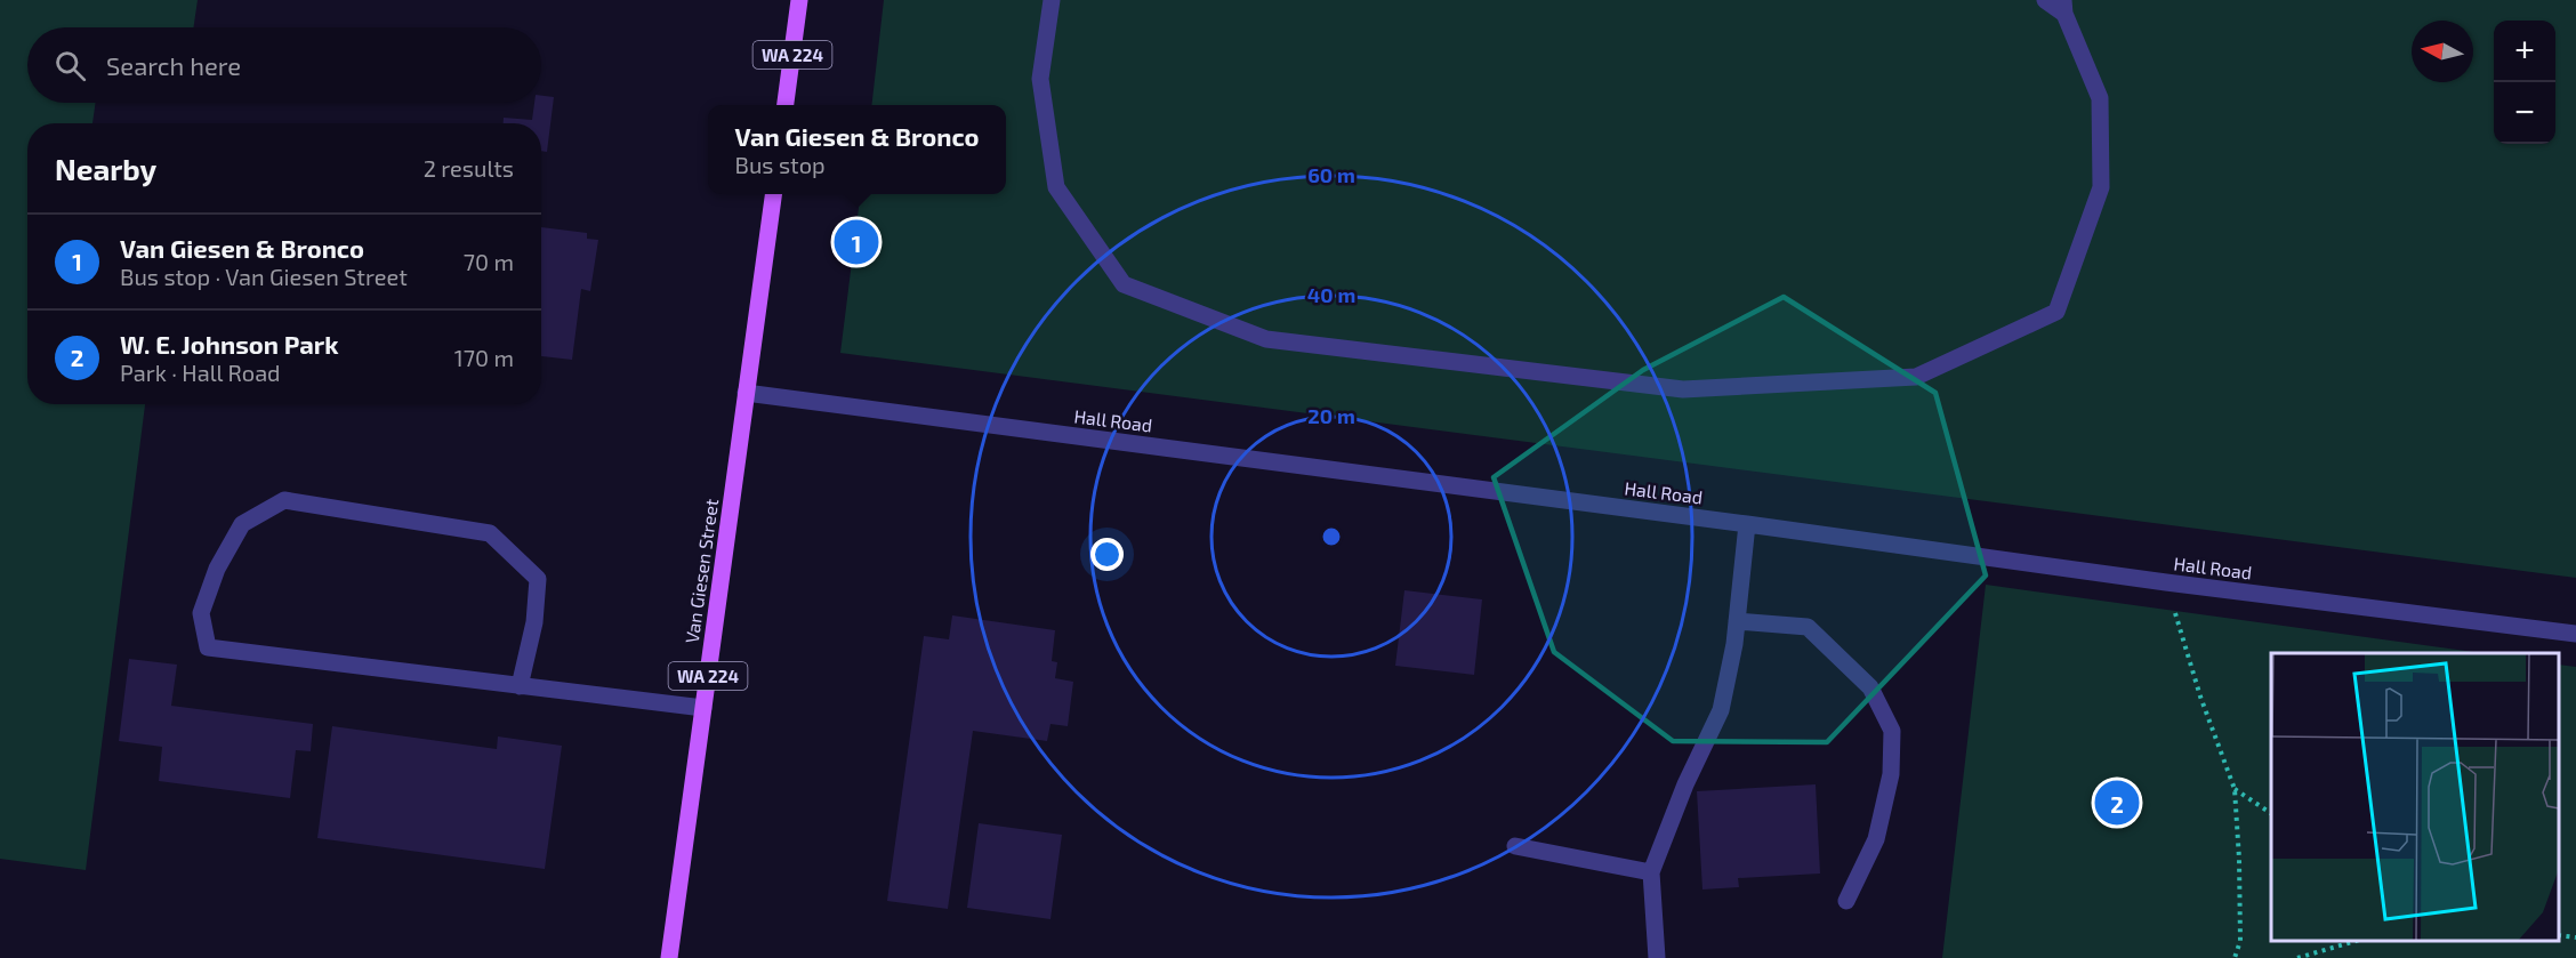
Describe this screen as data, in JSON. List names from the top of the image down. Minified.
{"streets":{"main road":["WA 224","Van Giesen Street"],"street":["Hall Road"]},"crossings":[["Hall Road","Van Giesen Street"]],"north":"left","page":{"map_buttons":["+","−"],"search":"Search here","popup":["Van Giesen & Bronco","Bus stop"],"heading":["Nearby","2 results"],"list":[{"mark":"1","name":"Van Giesen & Bronco","note":"Bus stop · Van Giesen Street","value":"70 m"},{"mark":"2","name":"W. E. Johnson Park","note":"Park · Hall Road","value":"170 m"}],"pins":["1","2"]},"rings":["60 m","40 m","20 m"]}
